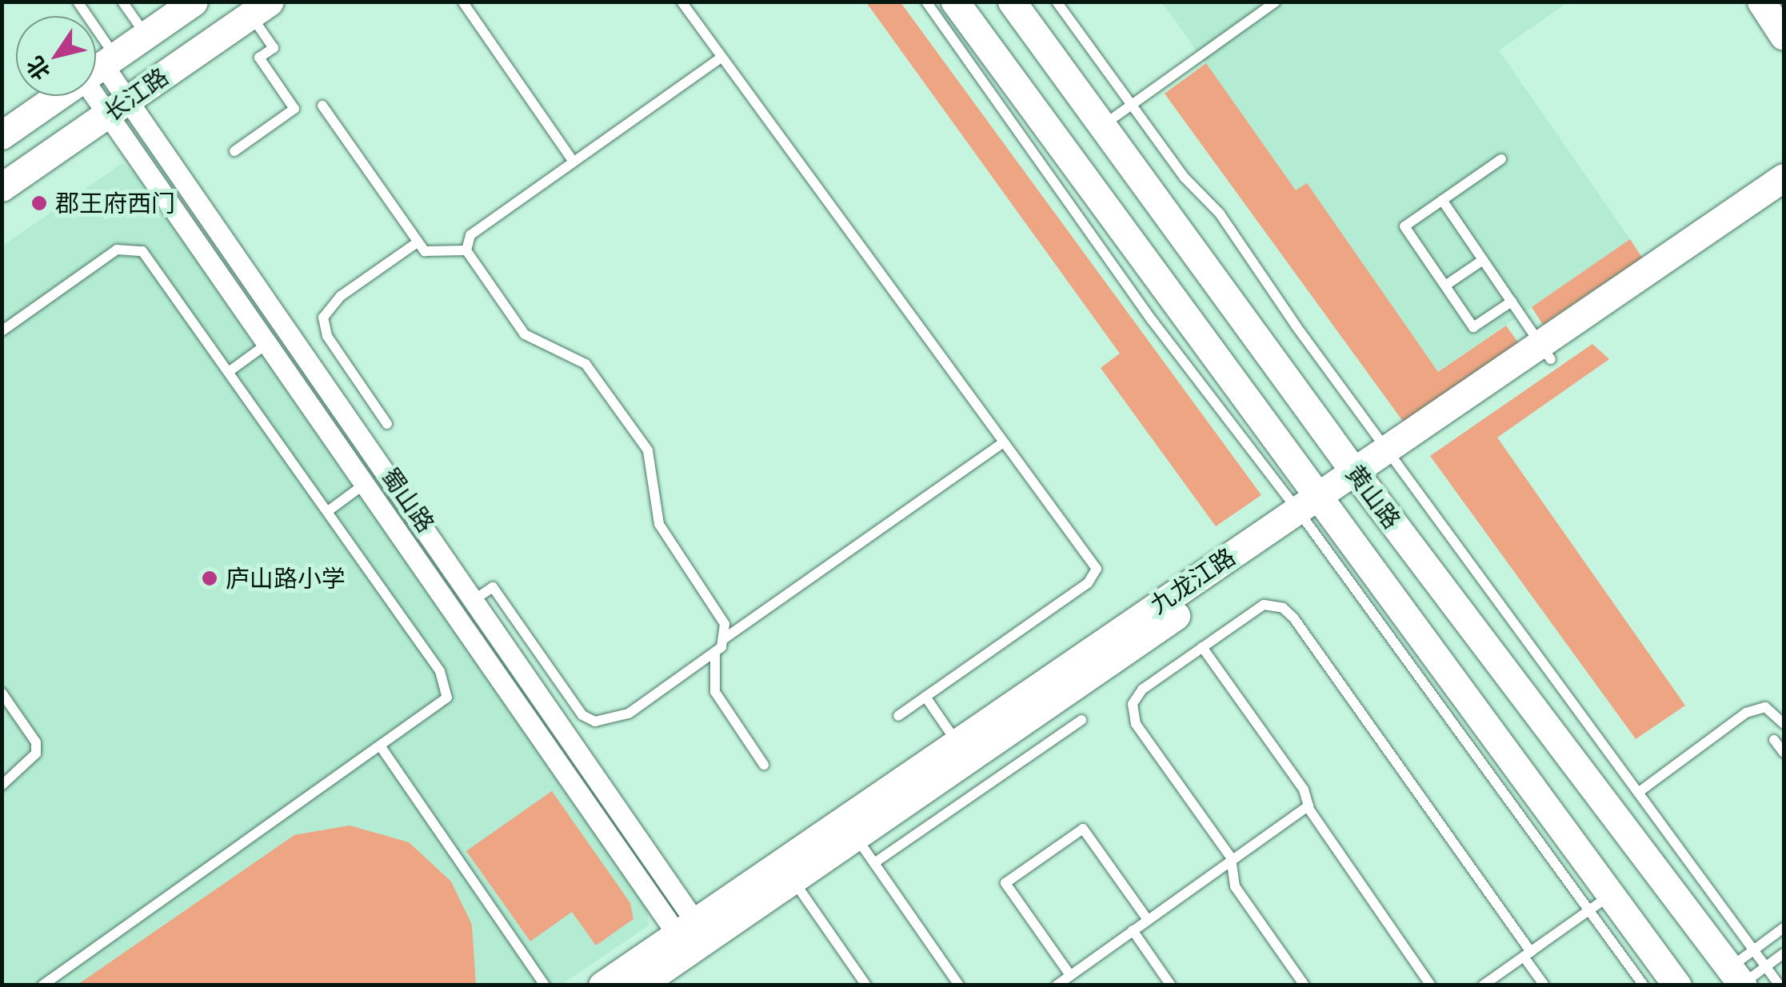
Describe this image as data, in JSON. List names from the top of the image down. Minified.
{"streets":{"main road":["长江路","黄山路","九龙江路"],"street":["蜀山路"]},"crossings":[["长江路","蜀山路"],["黄山路","九龙江路"],["蜀山路","九龙江路"]],"places":["郡王府西门","庐山路小学"],"north":"bottom left"}
